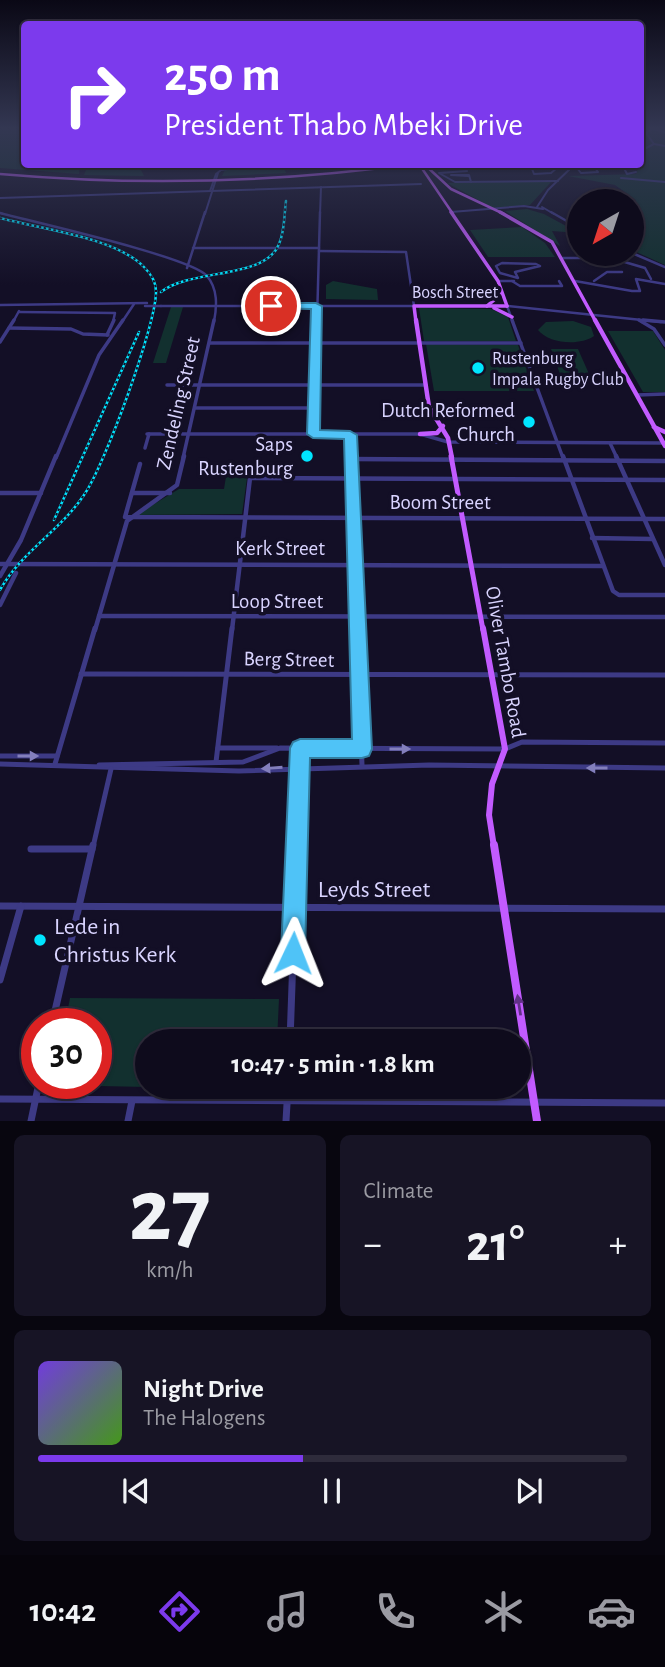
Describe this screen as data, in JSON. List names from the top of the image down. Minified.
{"streets":{"main road":["Bosch Street","Oliver Tambo Road"],"street":["Zendeling Street","Boom Street","Kerk Street","Loop Street","Berg Street","Leyds Street"]},"crossings":[["Bosch Street","Zendeling Street"],["Bosch Street","Oliver Tambo Road"],["Zendeling Street","Boom Street"],["Boom Street","Oliver Tambo Road"],["Kerk Street","Oliver Tambo Road"],["Loop Street","Oliver Tambo Road"],["Berg Street","Oliver Tambo Road"],["Oliver Tambo Road","Leyds Street"]],"places":["Rustenburg Impala Rugby Club","Dutch Reformed Church","Saps Rustenburg","Lede in Christus Kerk"],"north":"bottom left","page":{"turn":["250 m","President Thabo Mbeki Drive"],"limit":"30","trip":"10:47 · 5 min · 1.8 km","tile":[["27","km/h"],"Climate"],"heat":["−","21°","+"],"song":["Night Drive","The Halogens"],"tabs":"10:42"}}
